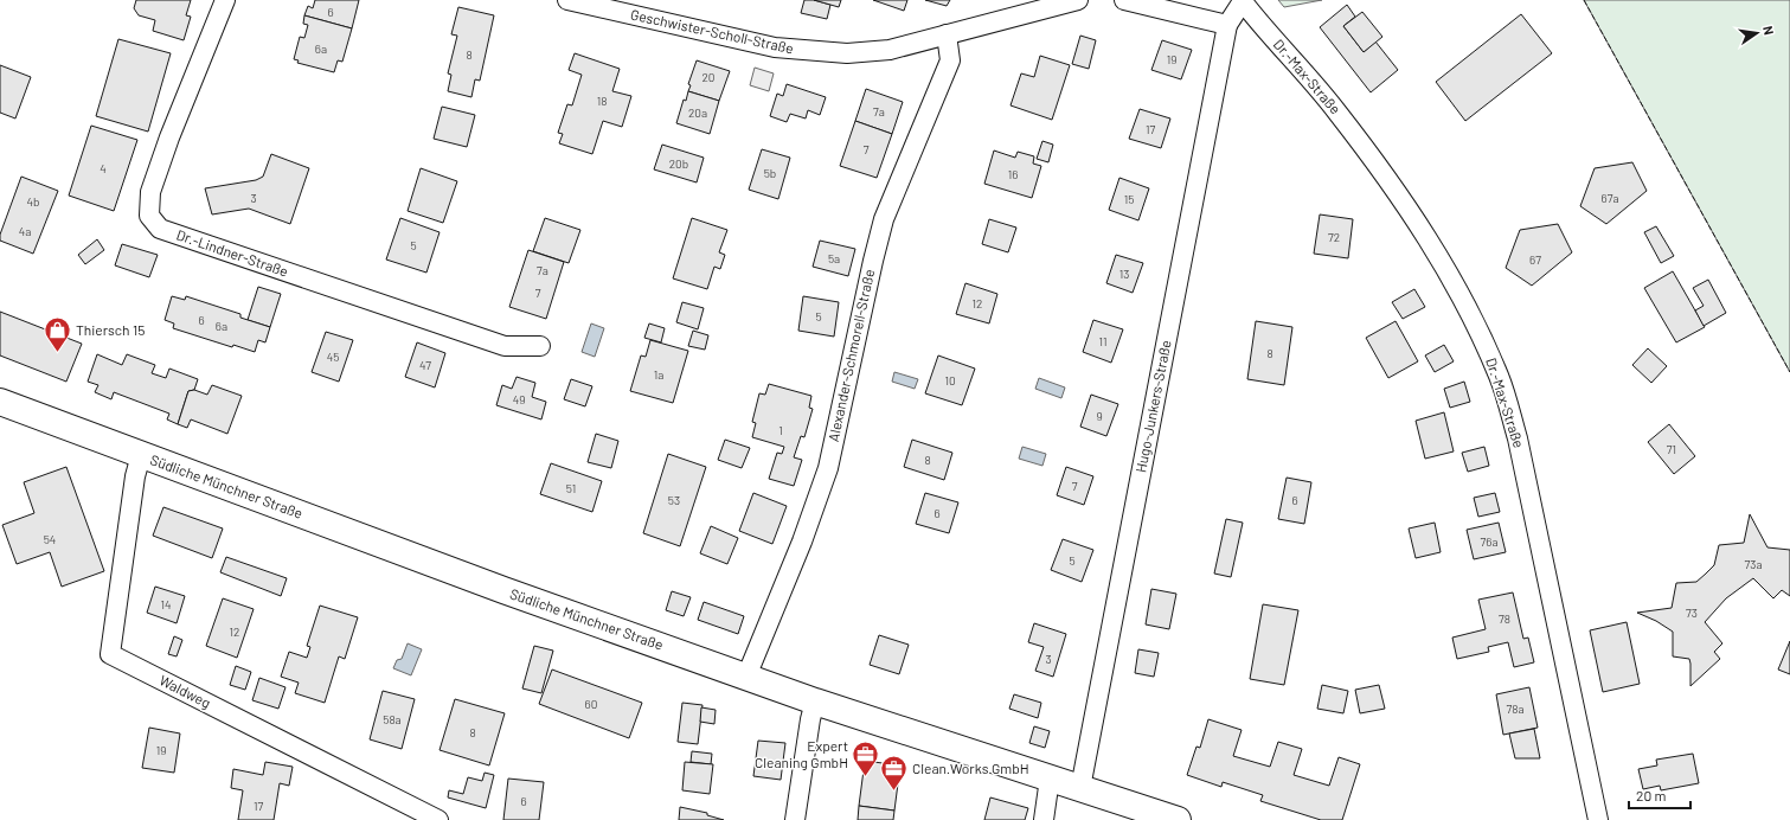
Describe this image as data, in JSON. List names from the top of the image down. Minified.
{"streets":{"main road":["Südliche Münchner Straße"],"street":["Geschwister-Scholl-Straße","Dr.-Max-Straße","Dr.-Lindner-Straße","Alexander-Schmorell-Straße","Hugo-Junkers-Straße","Waldweg"]},"crossings":[["Geschwister-Scholl-Straße","Alexander-Schmorell-Straße"],["Alexander-Schmorell-Straße","Südliche Münchner Straße"],["Hugo-Junkers-Straße","Südliche Münchner Straße"],["Südliche Münchner Straße","Waldweg"]],"places":{"shop":["Thiersch 15"],"office":["Expert Cleaning GmbH","Clean.Works GmbH"]},"house_numbers":["6","6a","8","19","20","18","7a","20a","17","7","20b","4","5b","16","3","67a","15","4b","4a","72","5","5a","67","7a","13","7","12","5","6","6a","11","8","45","47","1a","10","49","9","1","71","8","7","51","53","6","6","54","76a","5","73a","14","73","78","12","3","60","78a","58a","8","19","6","17"],"scale_bar":"20 m","north":"right"}
